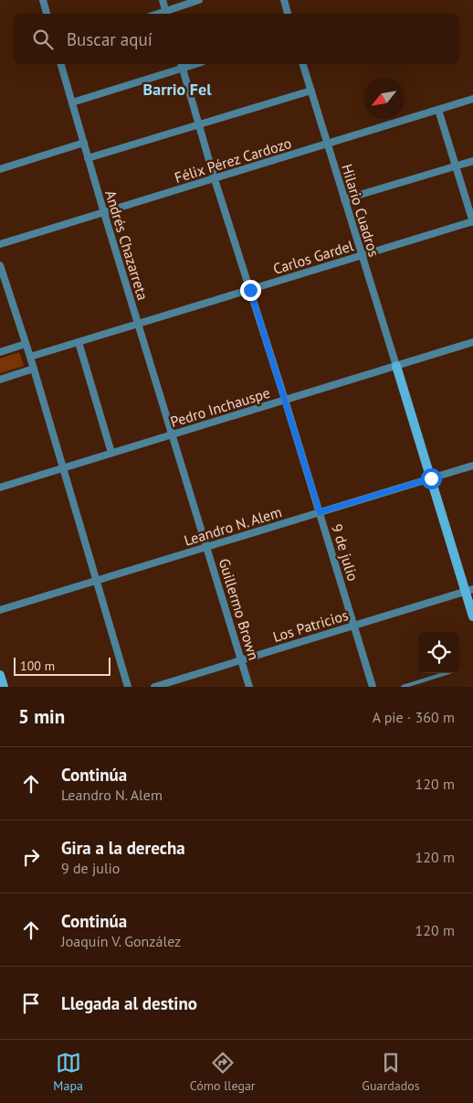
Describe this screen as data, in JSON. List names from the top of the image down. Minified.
{"streets":{"street":["Félix Pérez Cardozo","Hilario Cuadros","Andrés Chazarreta","Carlos Gardel","Pedro Inchauspe","Leandro N. Alem","9 de julio","Guillermo Brown","Los Patricios"]},"crossings":[["Félix Pérez Cardozo","Hilario Cuadros"],["Félix Pérez Cardozo","Andrés Chazarreta"],["Félix Pérez Cardozo","9 de julio"],["Hilario Cuadros","Carlos Gardel"],["Hilario Cuadros","Pedro Inchauspe"],["Andrés Chazarreta","Carlos Gardel"],["Andrés Chazarreta","Pedro Inchauspe"],["Andrés Chazarreta","Guillermo Brown"],["Carlos Gardel","9 de julio"],["Pedro Inchauspe","9 de julio"],["Pedro Inchauspe","Guillermo Brown"],["Leandro N. Alem","9 de julio"],["Leandro N. Alem","Guillermo Brown"],["9 de julio","Los Patricios"],["Guillermo Brown","Los Patricios"]],"districts":["Barrio Fel"],"scale_bar":"100 m","north":"bottom left","page":{"search":"Buscar aquí","scale":"100 m","heading":["5 min","A pie · 360 m"],"list":[["Continúa","Leandro N. Alem","120 m"],["Gira a la derecha","9 de julio","120 m"],["Continúa","Joaquín V. González","120 m"],"Llegada al destino"],"nav":["Mapa","Cómo llegar","Guardados"]}}
